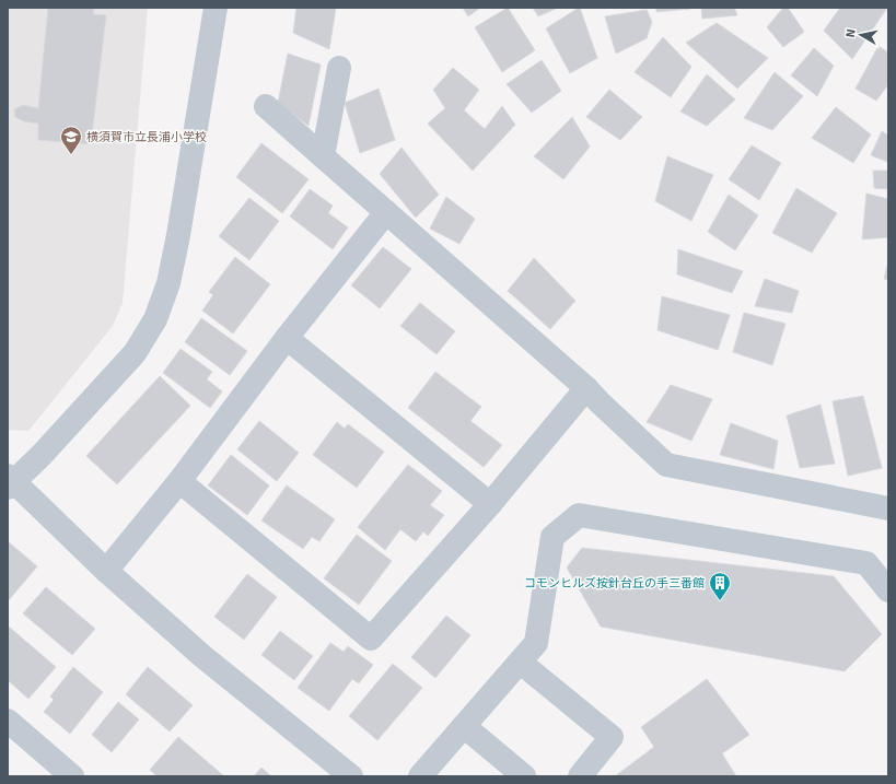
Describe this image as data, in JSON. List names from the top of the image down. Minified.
{"places":{"school or university":["横須賀市立長浦小学校"],"building":["コモンヒルズ按針台丘の手三番館"]},"north":"left"}
